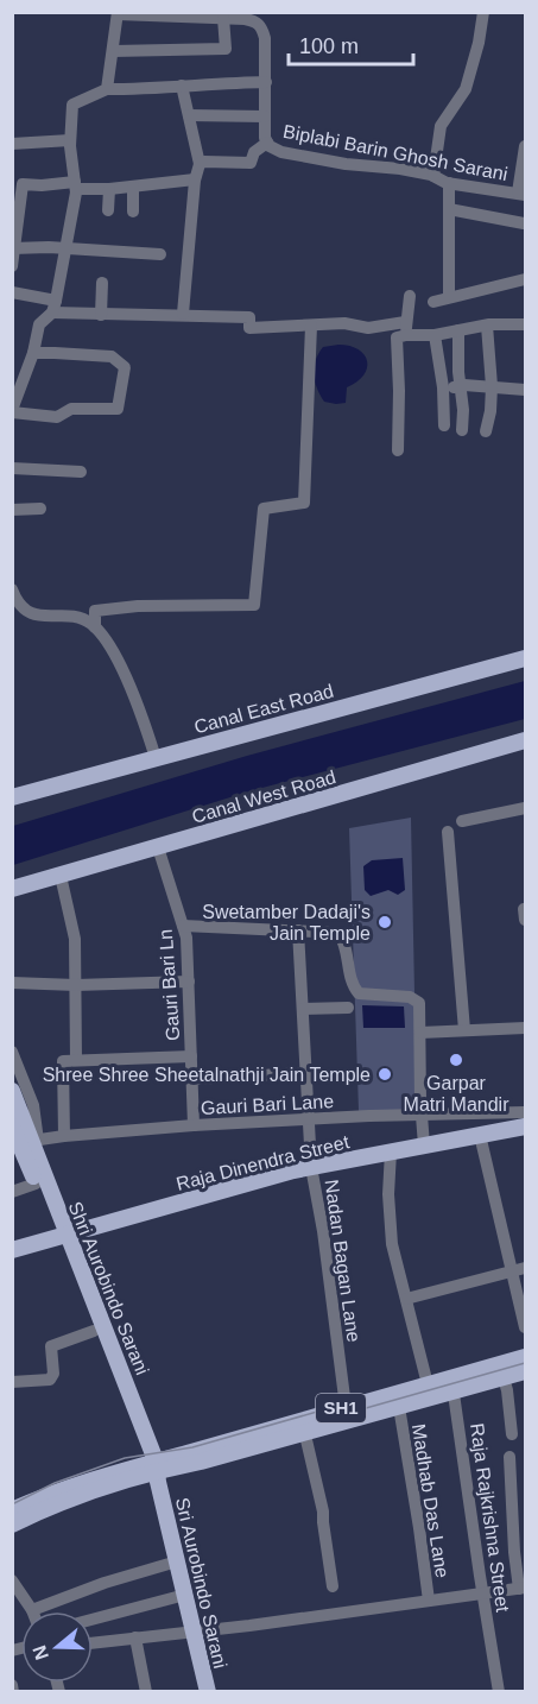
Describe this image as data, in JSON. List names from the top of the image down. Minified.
{"streets":{"main road":["Canal East Road","Canal West Road","Raja Dinendra Street","Shri Aurobindo Sarani","SH1","Sri Aurobindo Sarani"],"street":["Biplabi Barin Ghosh Sarani","Gauri Bari Ln","Gauri Bari Lane","Nadan Bagan Lane","Madhab Das Lane","Raja Rajkrishna Street"]},"crossings":[["Canal West Road","Gauri Bari Ln"],["Gauri Bari Ln","Gauri Bari Lane"],["Gauri Bari Lane","Nadan Bagan Lane"],["Gauri Bari Lane","Shri Aurobindo Sarani"],["Raja Dinendra Street","Nadan Bagan Lane"],["Raja Dinendra Street","Shri Aurobindo Sarani"],["Nadan Bagan Lane","SH1"],["Shri Aurobindo Sarani","SH1"],["Shri Aurobindo Sarani","Sri Aurobindo Sarani"],["SH1","Madhab Das Lane"],["SH1","Raja Rajkrishna Street"],["SH1","Sri Aurobindo Sarani"]],"places":["Swetamber Dadaji's Jain Temple","Garpar Matri Mandir","Shree Shree Sheetalnathji Jain Temple"],"scale_bar":"100 m","north":"left"}
